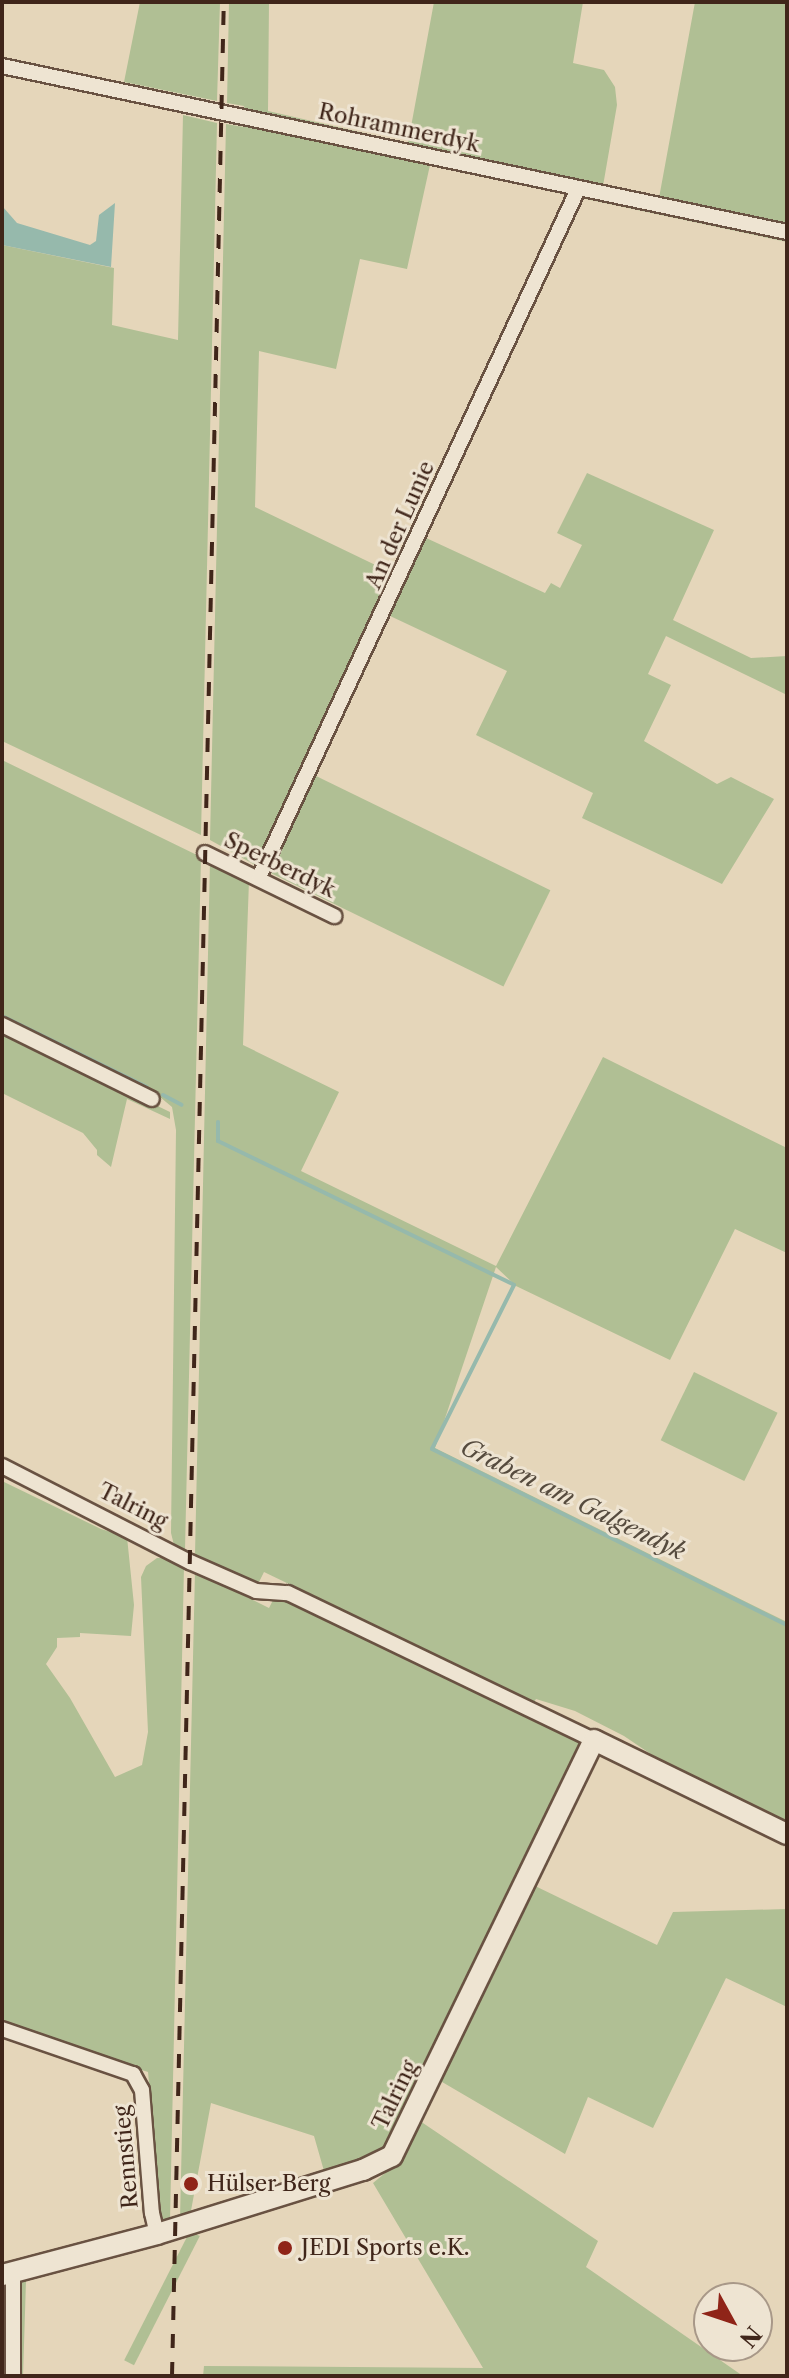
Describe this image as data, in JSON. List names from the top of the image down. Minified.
{"streets":{"street":["Rohrammerdyk","An der Lunie","Sperberdyk","Talring","Rennstieg"]},"crossings":[["Rohrammerdyk","An der Lunie"],["An der Lunie","Sperberdyk"],["Talring","Rennstieg"]],"water":["Graben am Galgendyk"],"places":["Hülser Berg","JEDI Sports e.K."],"north":"bottom right"}
